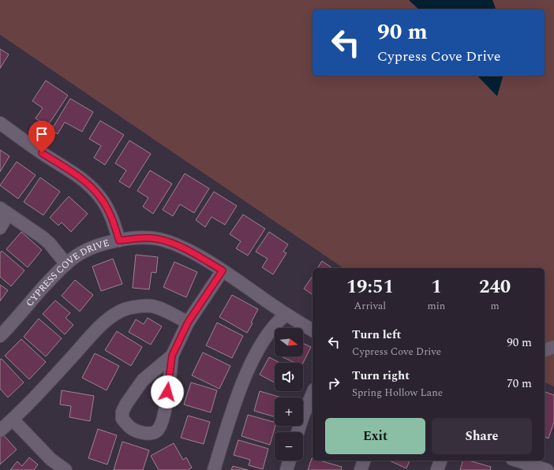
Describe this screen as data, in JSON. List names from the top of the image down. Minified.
{"streets":{"street":["CYPRESS COVE DRIVE"]},"north":"right","page":{"turn":["90 m","Cypress Cove Drive"],"eta":["19:51","Arrival","1","min","240","m"],"list":[{"name":"Turn left","note":"Cypress Cove Drive","value":"90 m"},{"name":"Turn right","note":"Spring Hollow Lane","value":"70 m"}],"map_buttons":["+","−"],"buttons":["Exit","Share"]}}
